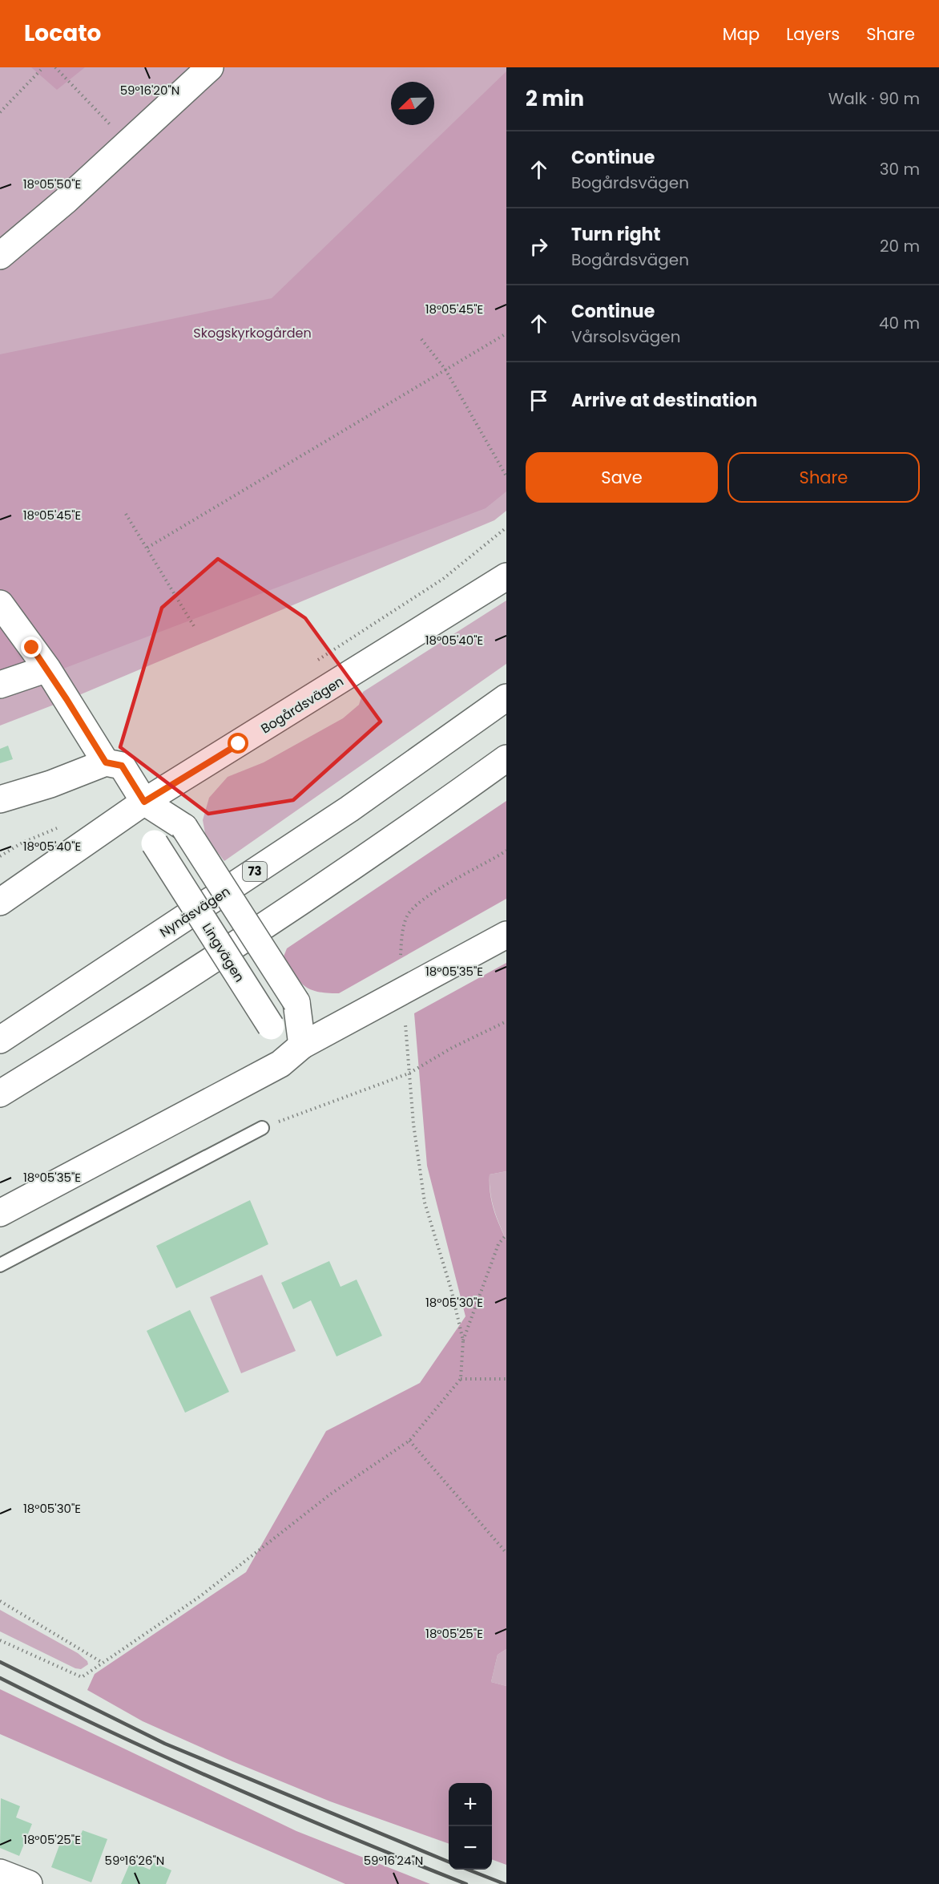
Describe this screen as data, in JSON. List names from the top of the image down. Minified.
{"streets":{"main road":["Bogårdsvägen","73","Nynäsvägen","Lingvägen"]},"crossings":[["Bogårdsvägen","Lingvägen"]],"parks":["Skogskyrkogården"],"north":"bottom left","page":{"header":"Locato","nav":["Map","Layers","Share"],"heading":["2 min","Walk · 90 m"],"list":[["Continue","Bogårdsvägen","30 m"],["Turn right","Bogårdsvägen","20 m"],["Continue","Vårsolsvägen","40 m"],"Arrive at destination"],"buttons":["Save","Share"],"map_buttons":["+","−"]},"coordinates":["59°16'20\"N","18°05'50\"E","18°05'45\"E","18°05'40\"E","18°05'35\"E","18°05'30\"E","18°05'25\"E","59°16'26\"N","59°16'24\"N"]}
